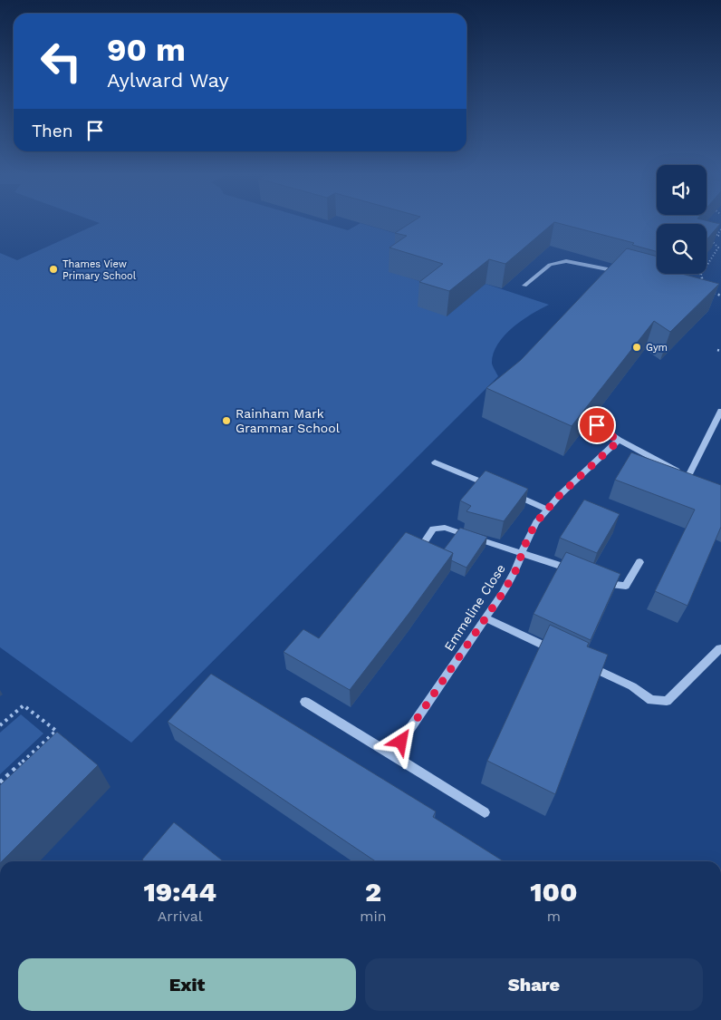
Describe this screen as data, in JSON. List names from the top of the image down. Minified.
{"streets":{"street":["Emmeline Close"]},"places":["Thames View Primary School","Gym","Rainham Mark Grammar School"],"page":{"turn":["90 m","Aylward Way"],"then":"Then","eta":["19:44","Arrival","2","min","100","m"],"buttons":["Exit","Share"]}}
